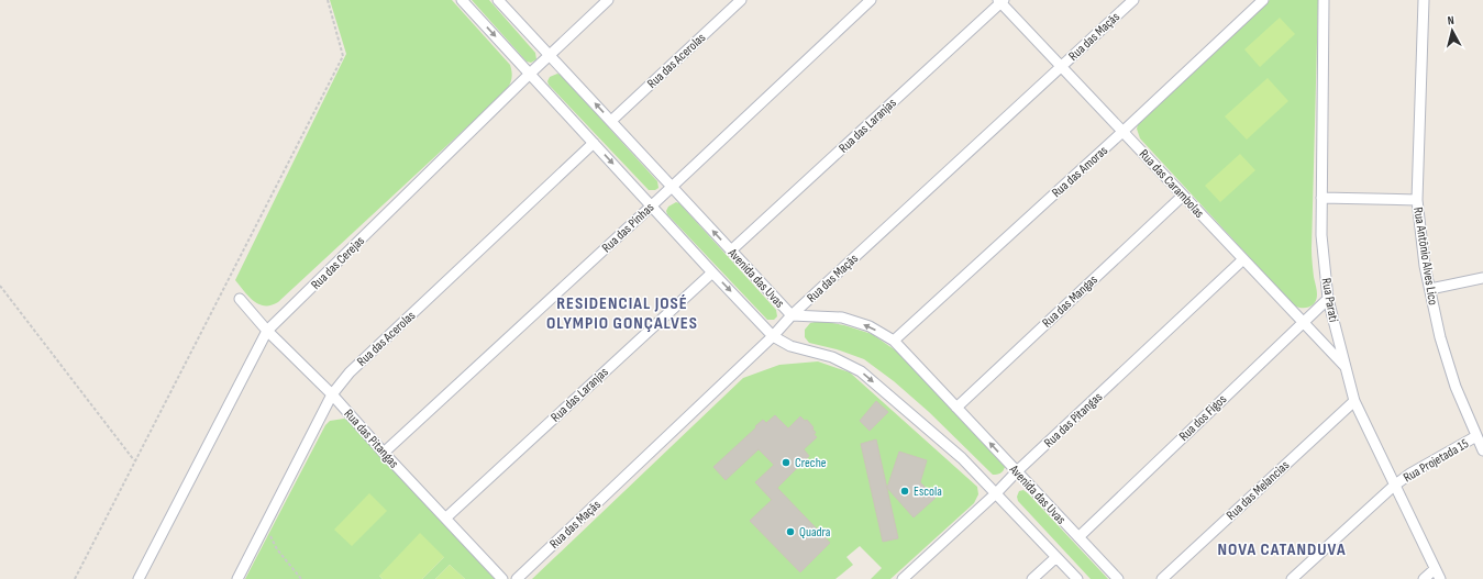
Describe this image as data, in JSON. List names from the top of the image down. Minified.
{"streets":{"street":["Rua das Maçãs","Rua das Acerolas","Rua das Laranjas","Rua das Amoras","Rua das Carambolas","Rua das Pinhas","Rua Antônio Alves Lico","Rua das Cerejas","Avenida das Uvas","Rua Parati","Rua das Mangas","Rua dos Figos","Rua das Pitangas","Rua Projetada 15","Rua das Melancias"]},"crossings":[["Rua das Maçãs","Rua das Carambolas"],["Rua das Maçãs","Avenida das Uvas"],["Rua das Acerolas","Avenida das Uvas"],["Rua das Acerolas","Rua das Pitangas"],["Rua das Laranjas","Rua das Carambolas"],["Rua das Laranjas","Avenida das Uvas"],["Rua das Laranjas","Rua das Pitangas"],["Rua das Amoras","Rua das Carambolas"],["Rua das Amoras","Avenida das Uvas"],["Rua das Carambolas","Rua Parati"],["Rua das Carambolas","Rua das Mangas"],["Rua das Carambolas","Rua dos Figos"],["Rua das Carambolas","Rua das Pitangas"],["Rua das Pinhas","Avenida das Uvas"],["Rua das Pinhas","Rua das Pitangas"],["Rua Antônio Alves Lico","Rua Projetada 15"],["Rua das Cerejas","Avenida das Uvas"],["Rua das Cerejas","Rua das Pitangas"],["Avenida das Uvas","Rua das Mangas"],["Avenida das Uvas","Rua dos Figos"],["Avenida das Uvas","Rua das Pitangas"],["Rua Parati","Rua dos Figos"],["Rua Parati","Rua Projetada 15"],["Rua Parati","Rua das Melancias"]],"districts":["RESIDENCIAL JOSÉ OLYMPIO GONÇALVES","NOVA CATANDUVA"],"places":["Creche","Escola","Quadra"],"north":"top"}
